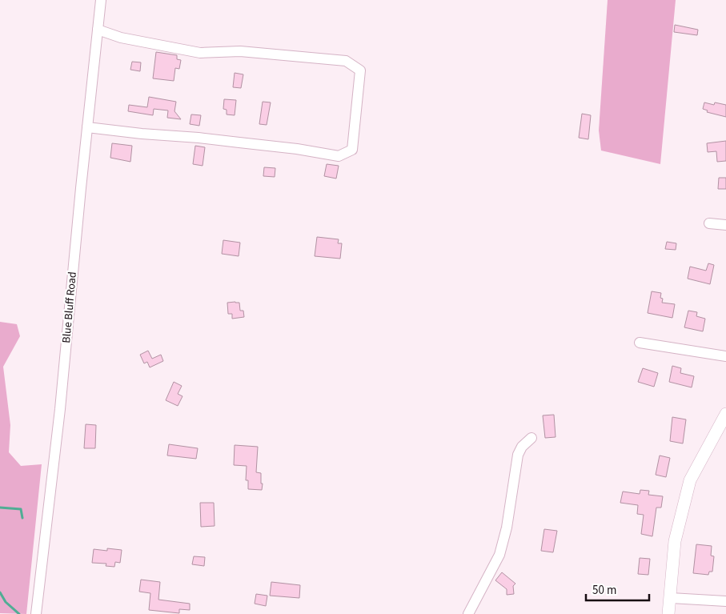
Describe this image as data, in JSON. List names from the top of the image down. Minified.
{"streets":{"street":["Blue Bluff Road"]},"scale_bar":"50 m"}
